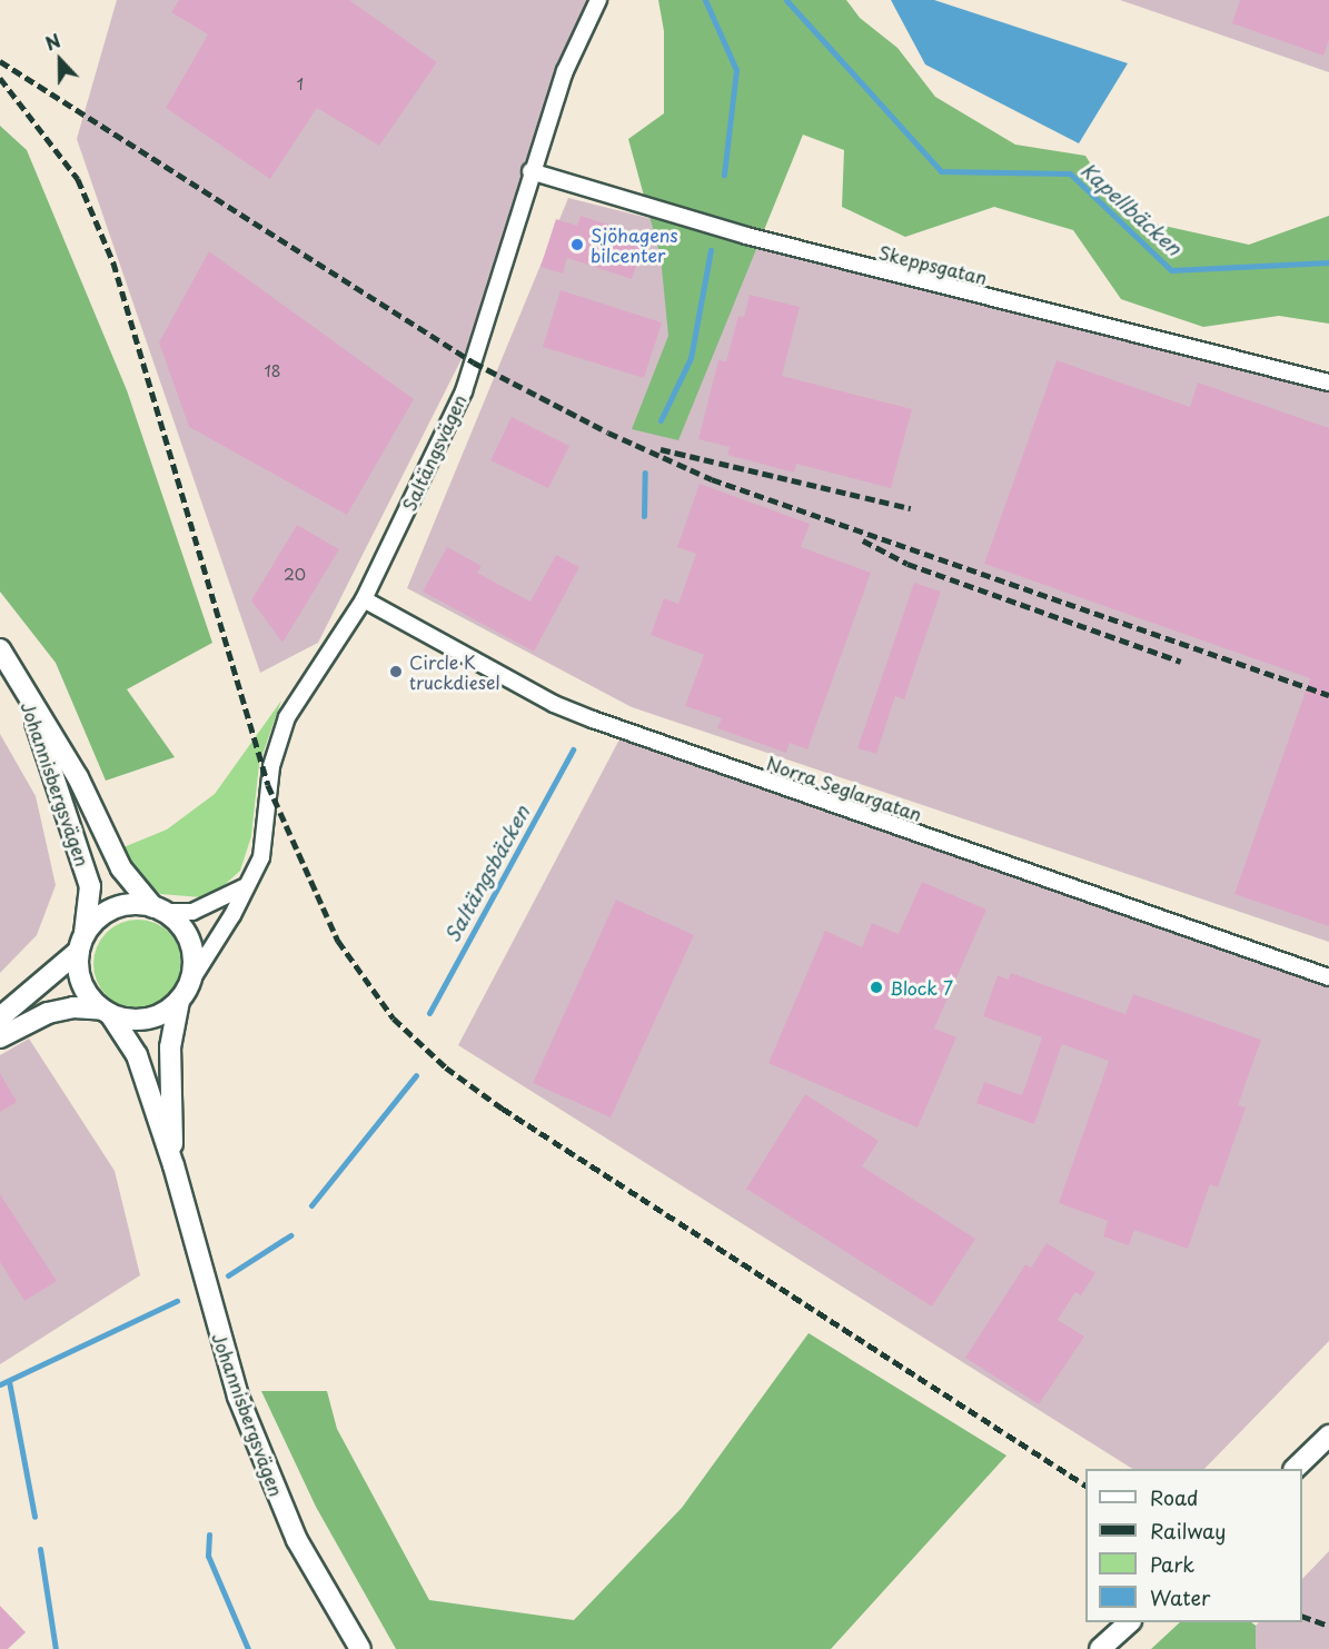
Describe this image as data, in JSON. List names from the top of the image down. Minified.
{"streets":{"main road":["Johannisbergsvägen"],"street":["Skeppsgatan","Saltängsvägen","Norra Seglargatan"]},"crossings":[["Skeppsgatan","Saltängsvägen"],["Saltängsvägen","Johannisbergsvägen"],["Saltängsvägen","Norra Seglargatan"]],"water":["Kapellbäcken","Saltängsbäcken"],"places":["Sjöhagens bilcenter","Circle K truckdiesel","Block 7"],"house_numbers":["1","18","20"],"legend":["Road","Railway","Park","Water"],"north":"top"}
